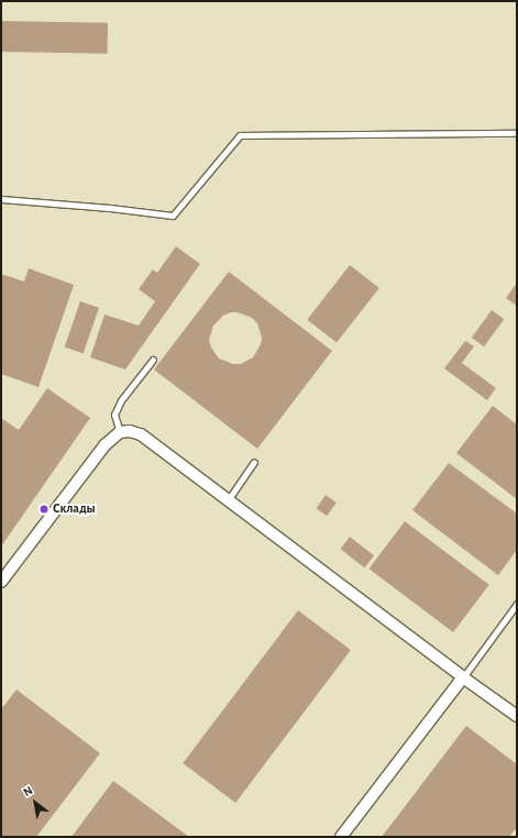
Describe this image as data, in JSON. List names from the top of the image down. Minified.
{"places":["Склады"],"north":"top left"}
